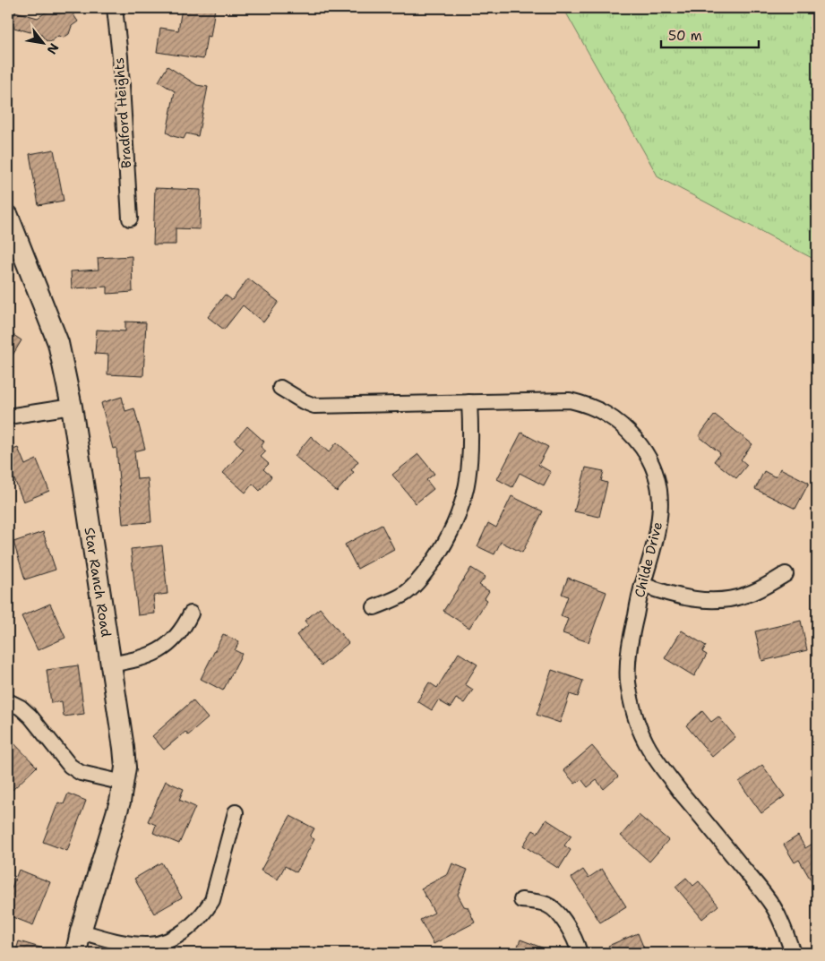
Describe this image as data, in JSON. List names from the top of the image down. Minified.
{"streets":{"street":["Bradford Heights","Childe Drive","Star Ranch Road"]},"scale_bar":"50 m","north":"bottom right"}
